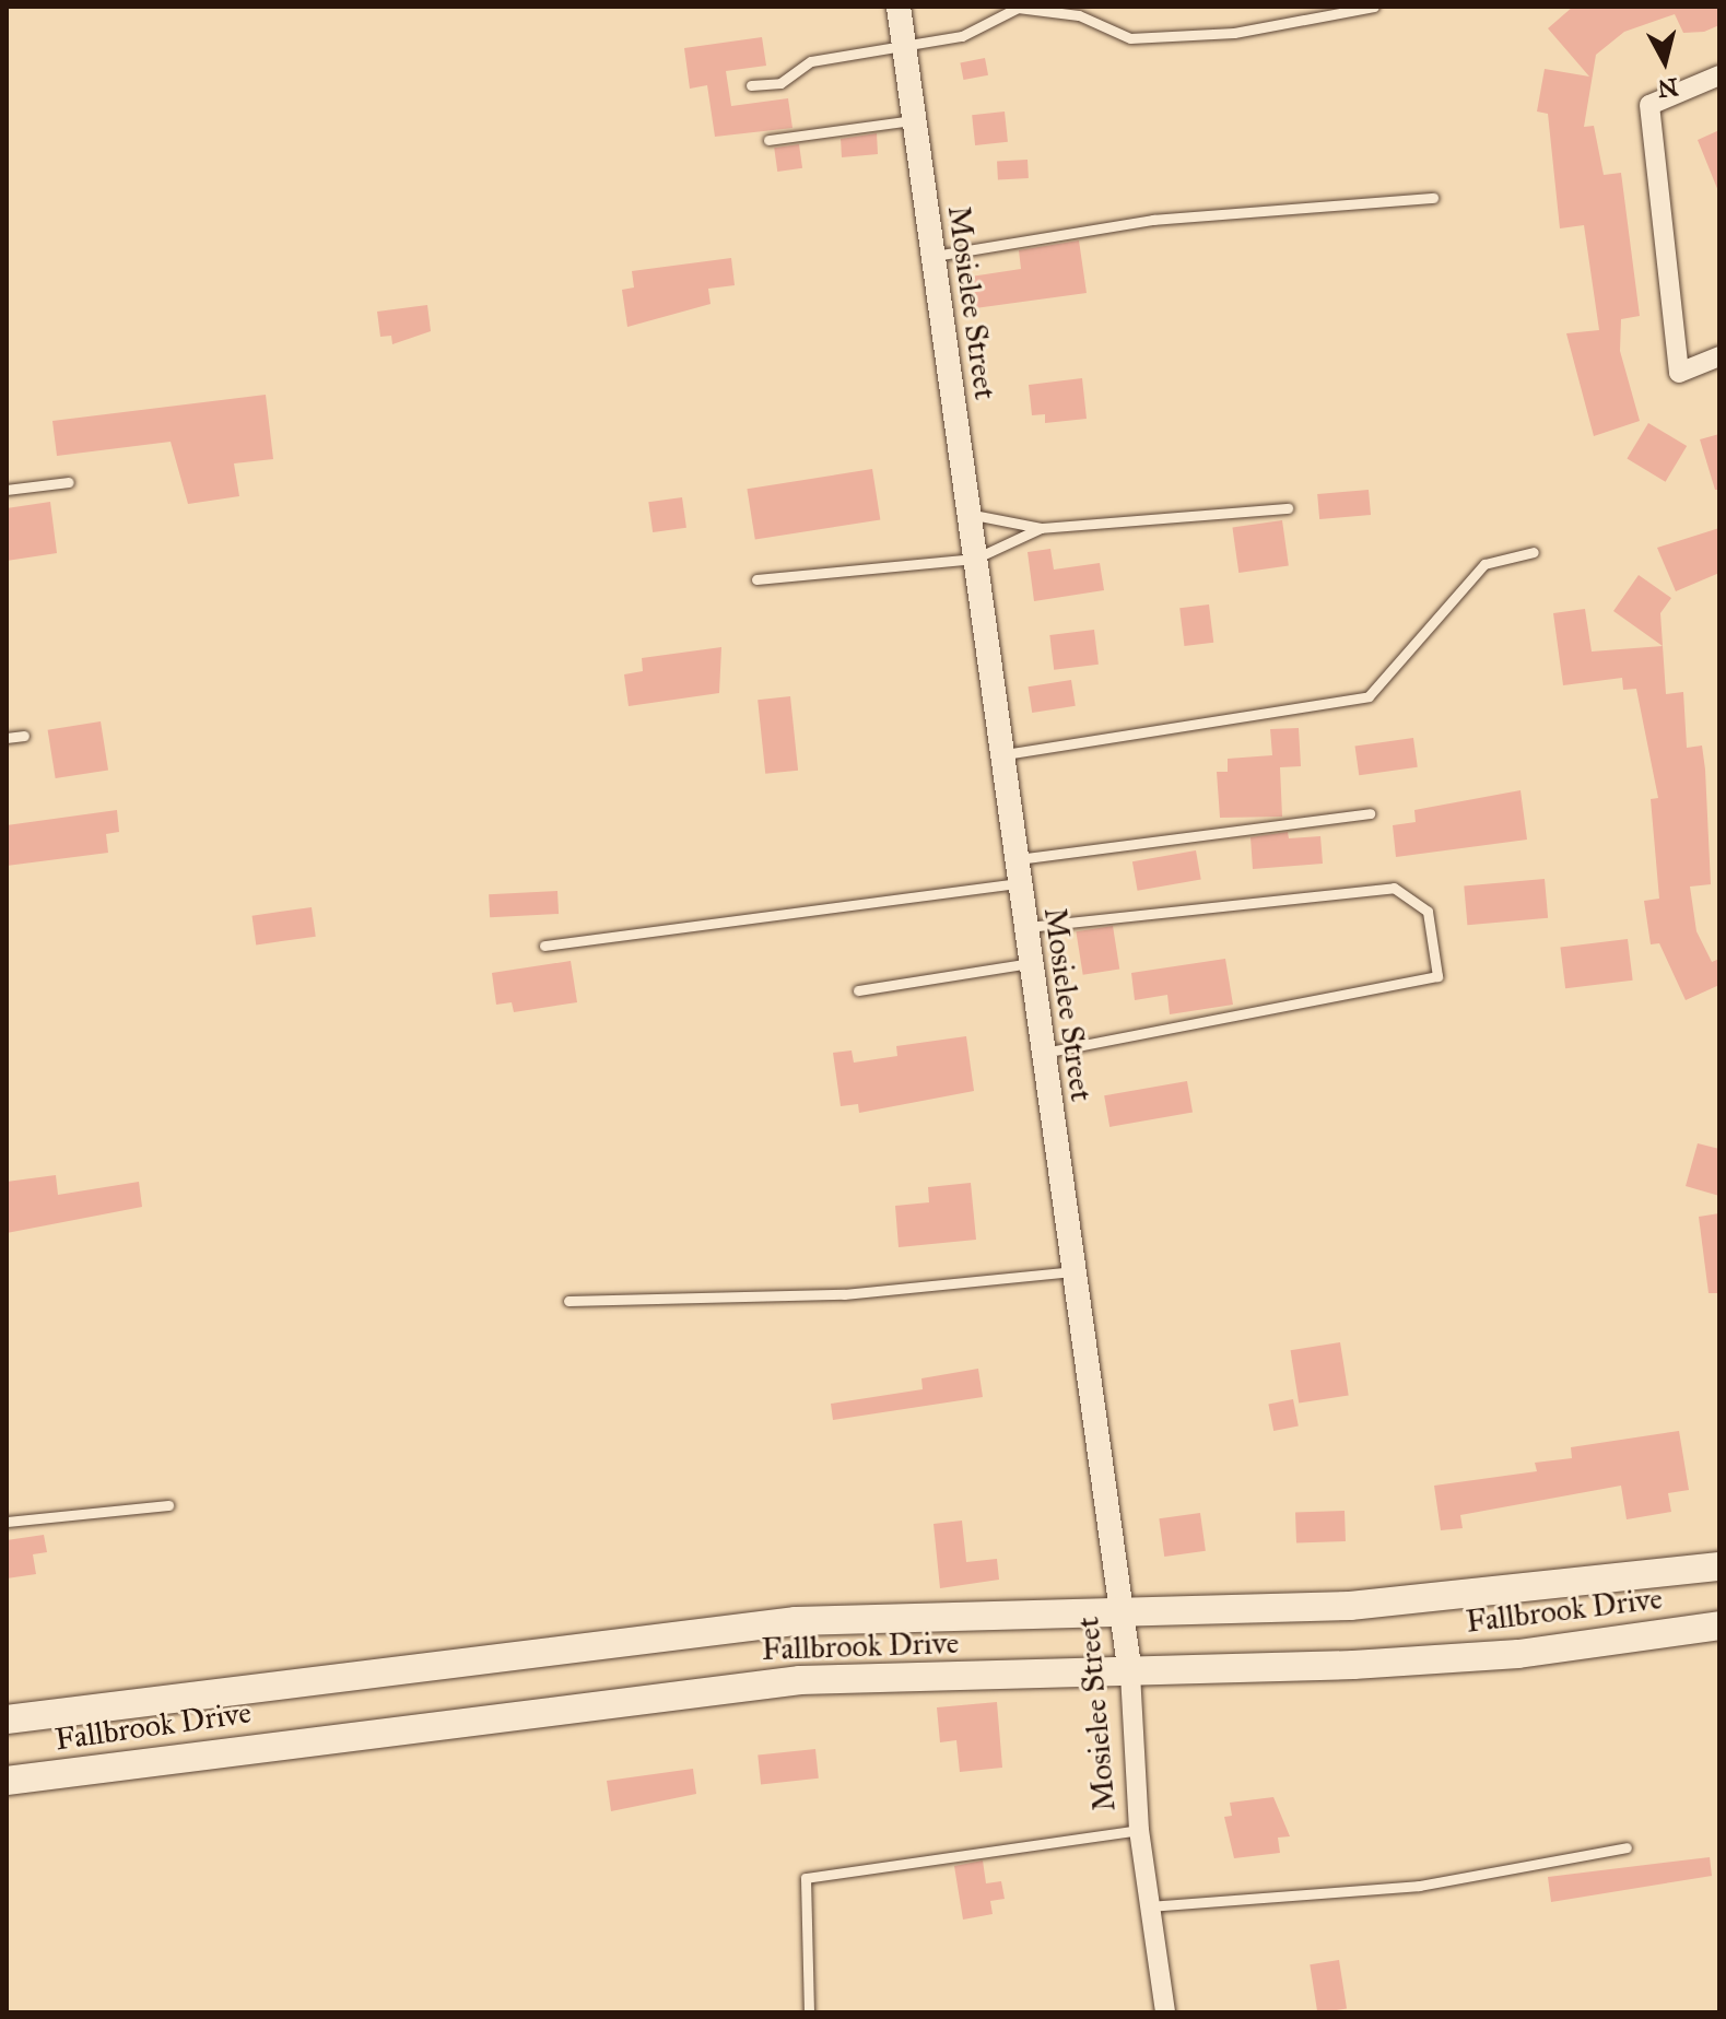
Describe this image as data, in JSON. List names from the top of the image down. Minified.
{"streets":{"main road":["Fallbrook Drive"],"street":["Mosielee Street"]},"crossings":[["Mosielee Street","Fallbrook Drive"]],"north":"bottom"}
